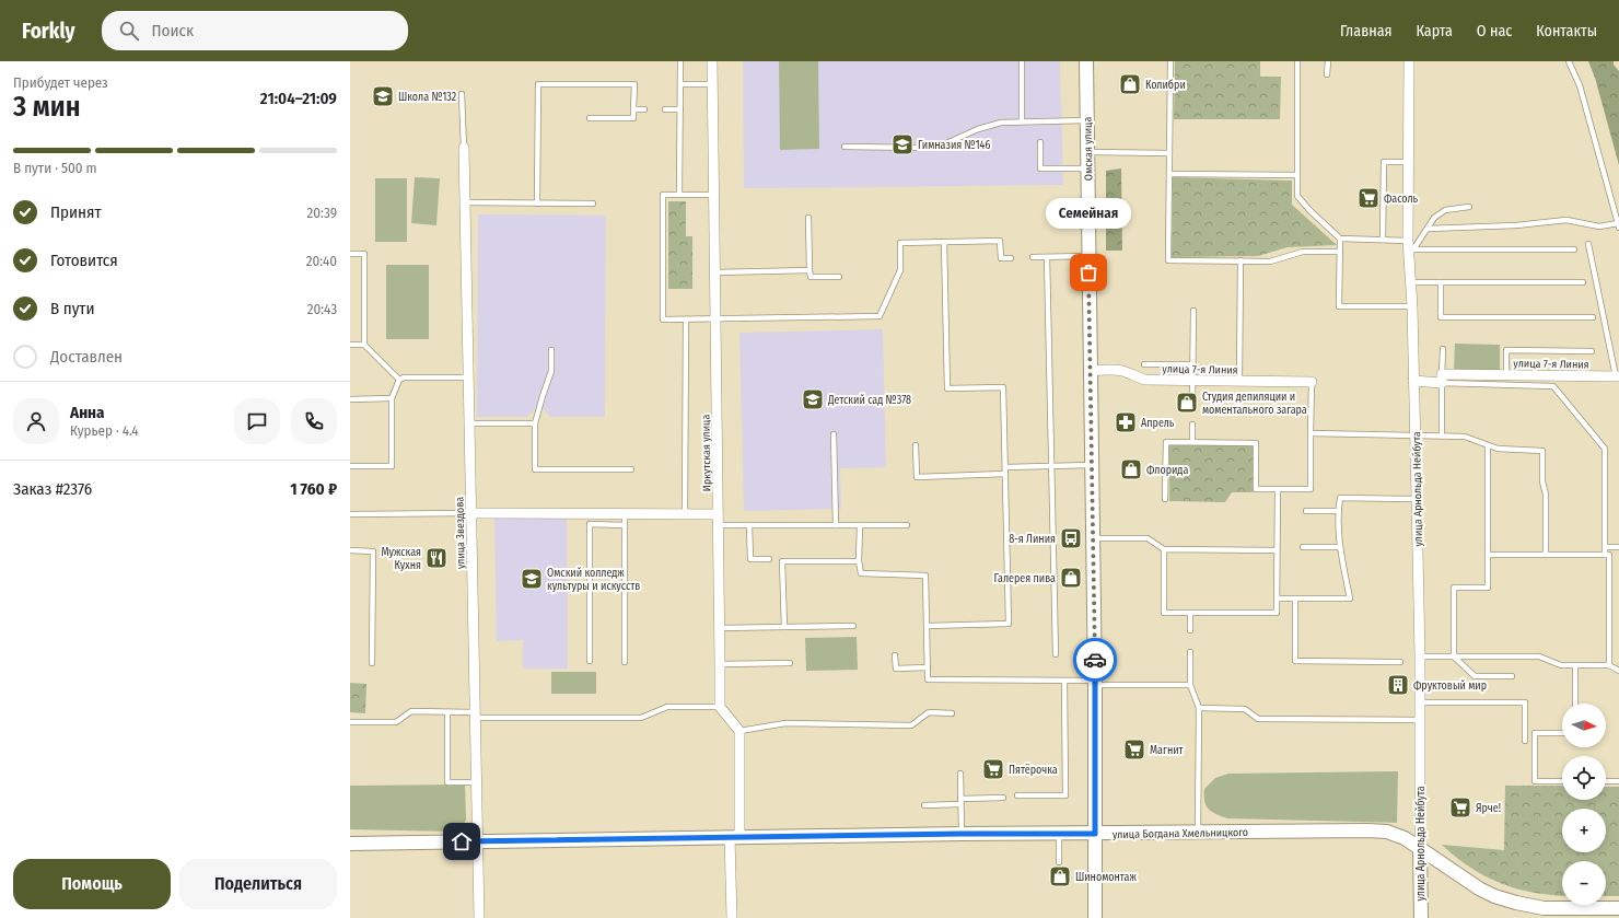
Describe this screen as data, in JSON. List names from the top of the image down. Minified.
{"streets":{"main road":["Омская улица","улица Арнольда Нейбута","улица Богдана Хмельницкого"],"street":["улица 7-я Линия","Иркутская улица","улица Звездова"]},"crossings":[["Омская улица","улица 7-я Линия"],["Омская улица","улица Богдана Хмельницкого"],["улица 7-я Линия","улица Арнольда Нейбута"],["улица Арнольда Нейбута","улица Богдана Хмельницкого"],["улица Звездова","улица Богдана Хмельницкого"]],"places":{"shop":["Колибри","Студия депиляции и моментального загара","Флорида","Галерея пива","Шиномонтаж"],"school or university":["Школа №132","Гимназия №146","Детский сад №378","Омский колледж культуры и искусств"],"supermarket":["Фасоль","Магнит","Пятёрочка","Ярче!"],"other":["Семейная"],"pharmacy":["Апрель"],"bus stop":["8-я Линия"],"restaurant":["Мужская Кухня"],"building":["Фруктовый мир"]},"north":"right","page":{"header":"Forkly","search":"Поиск","nav":["Главная","Карта","О нас","Контакты"],"heading":["3 мин","Прибудет через","21:04–21:09"],"panel":["Анна","Курьер · 4.4","Заказ #2376","1 760 ₽"],"bar":"В пути · 500 m","list":[["Принят","20:39"],["Готовится","20:40"],["В пути","20:43"],"Доставлен"],"bubble":"Семейная","map_buttons":["+","−"],"buttons":["Помощь","Поделиться"]}}
